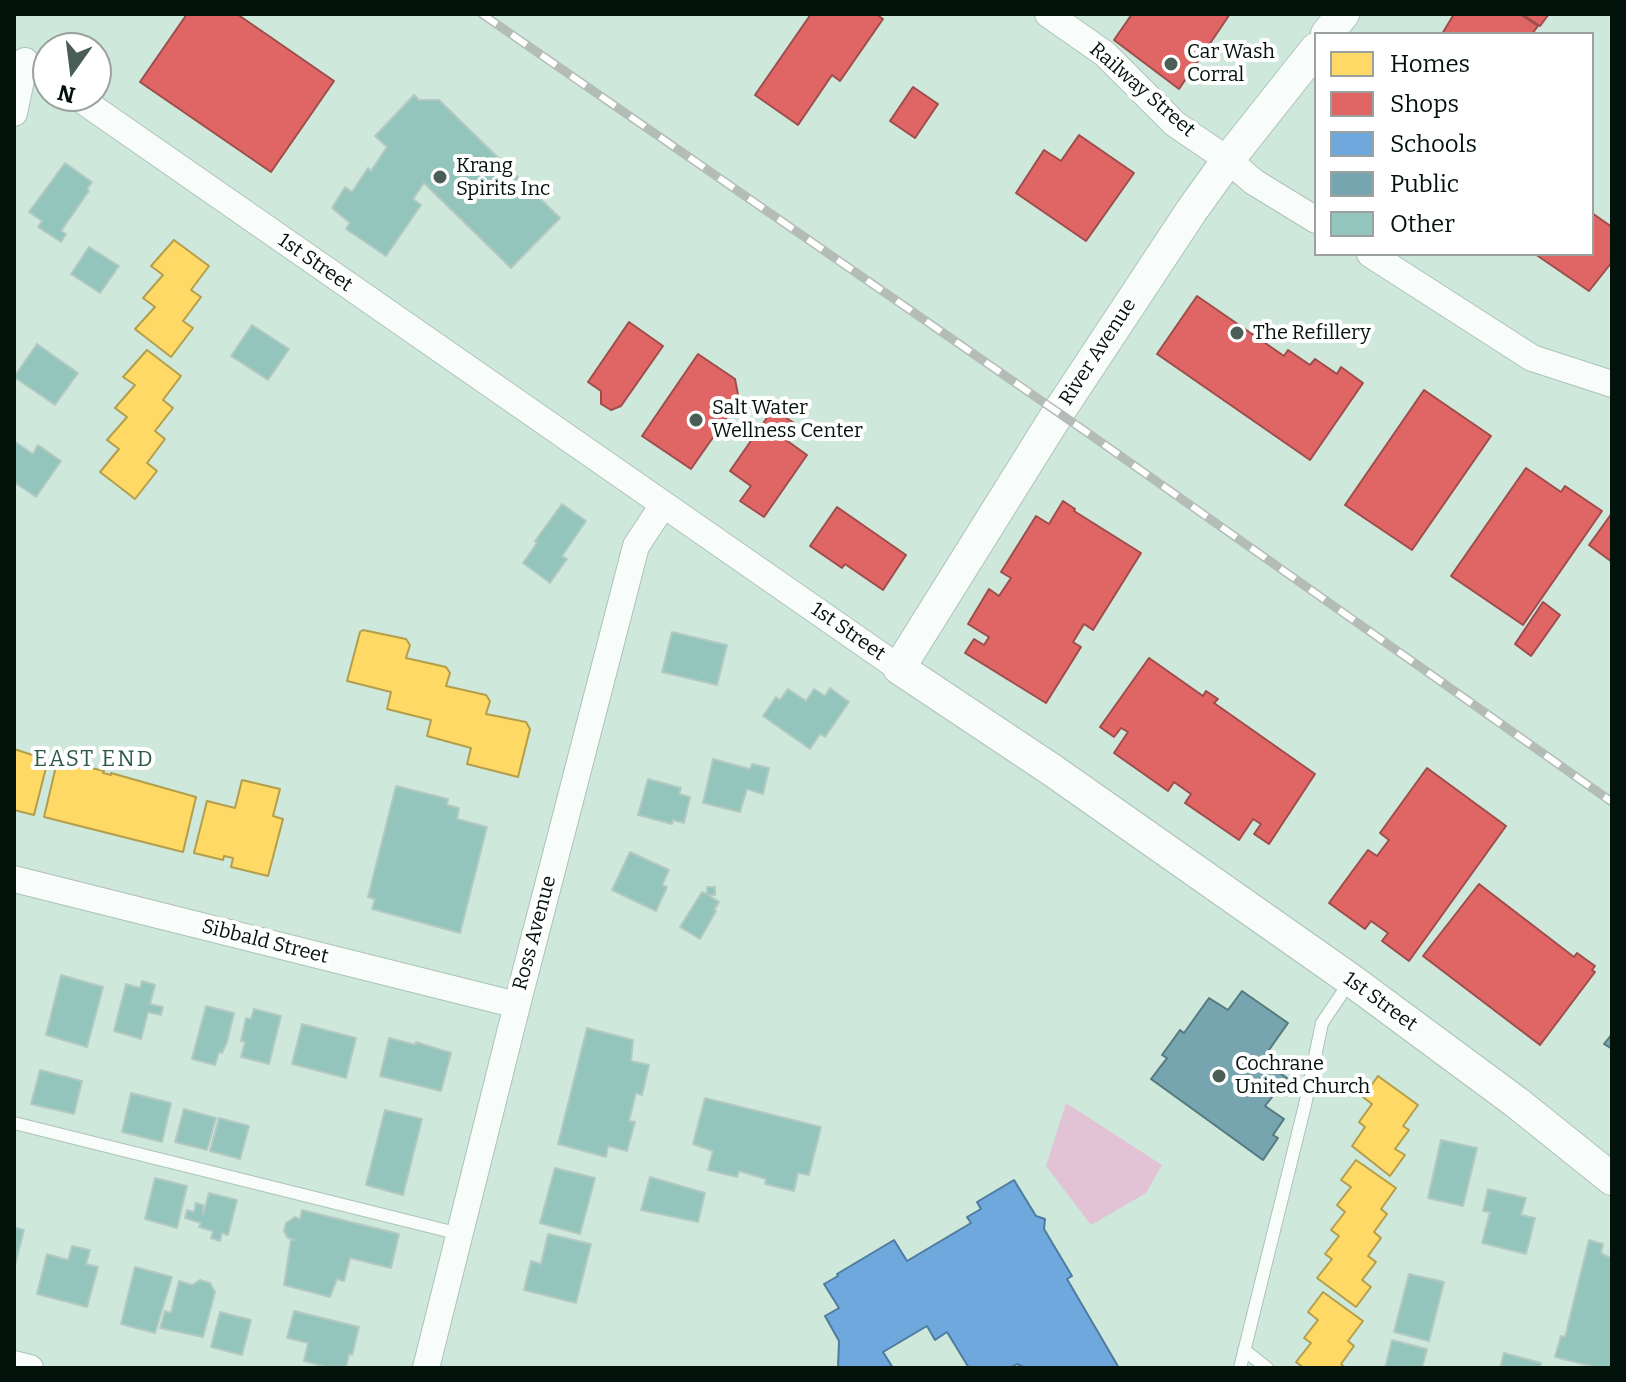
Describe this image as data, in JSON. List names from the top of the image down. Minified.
{"streets":{"street":["Railway Street","1st Street","River Avenue","Ross Avenue","Sibbald Street"]},"crossings":[["Railway Street","River Avenue"],["1st Street","River Avenue"],["1st Street","Ross Avenue"],["Ross Avenue","Sibbald Street"]],"districts":["EAST END"],"places":["Car Wash Corral","Krang Spirits Inc","The Refillery","Salt Water Wellness Center","Cochrane United Church"],"legend":["Homes","Shops","Schools","Public","Other"],"north":"bottom"}
